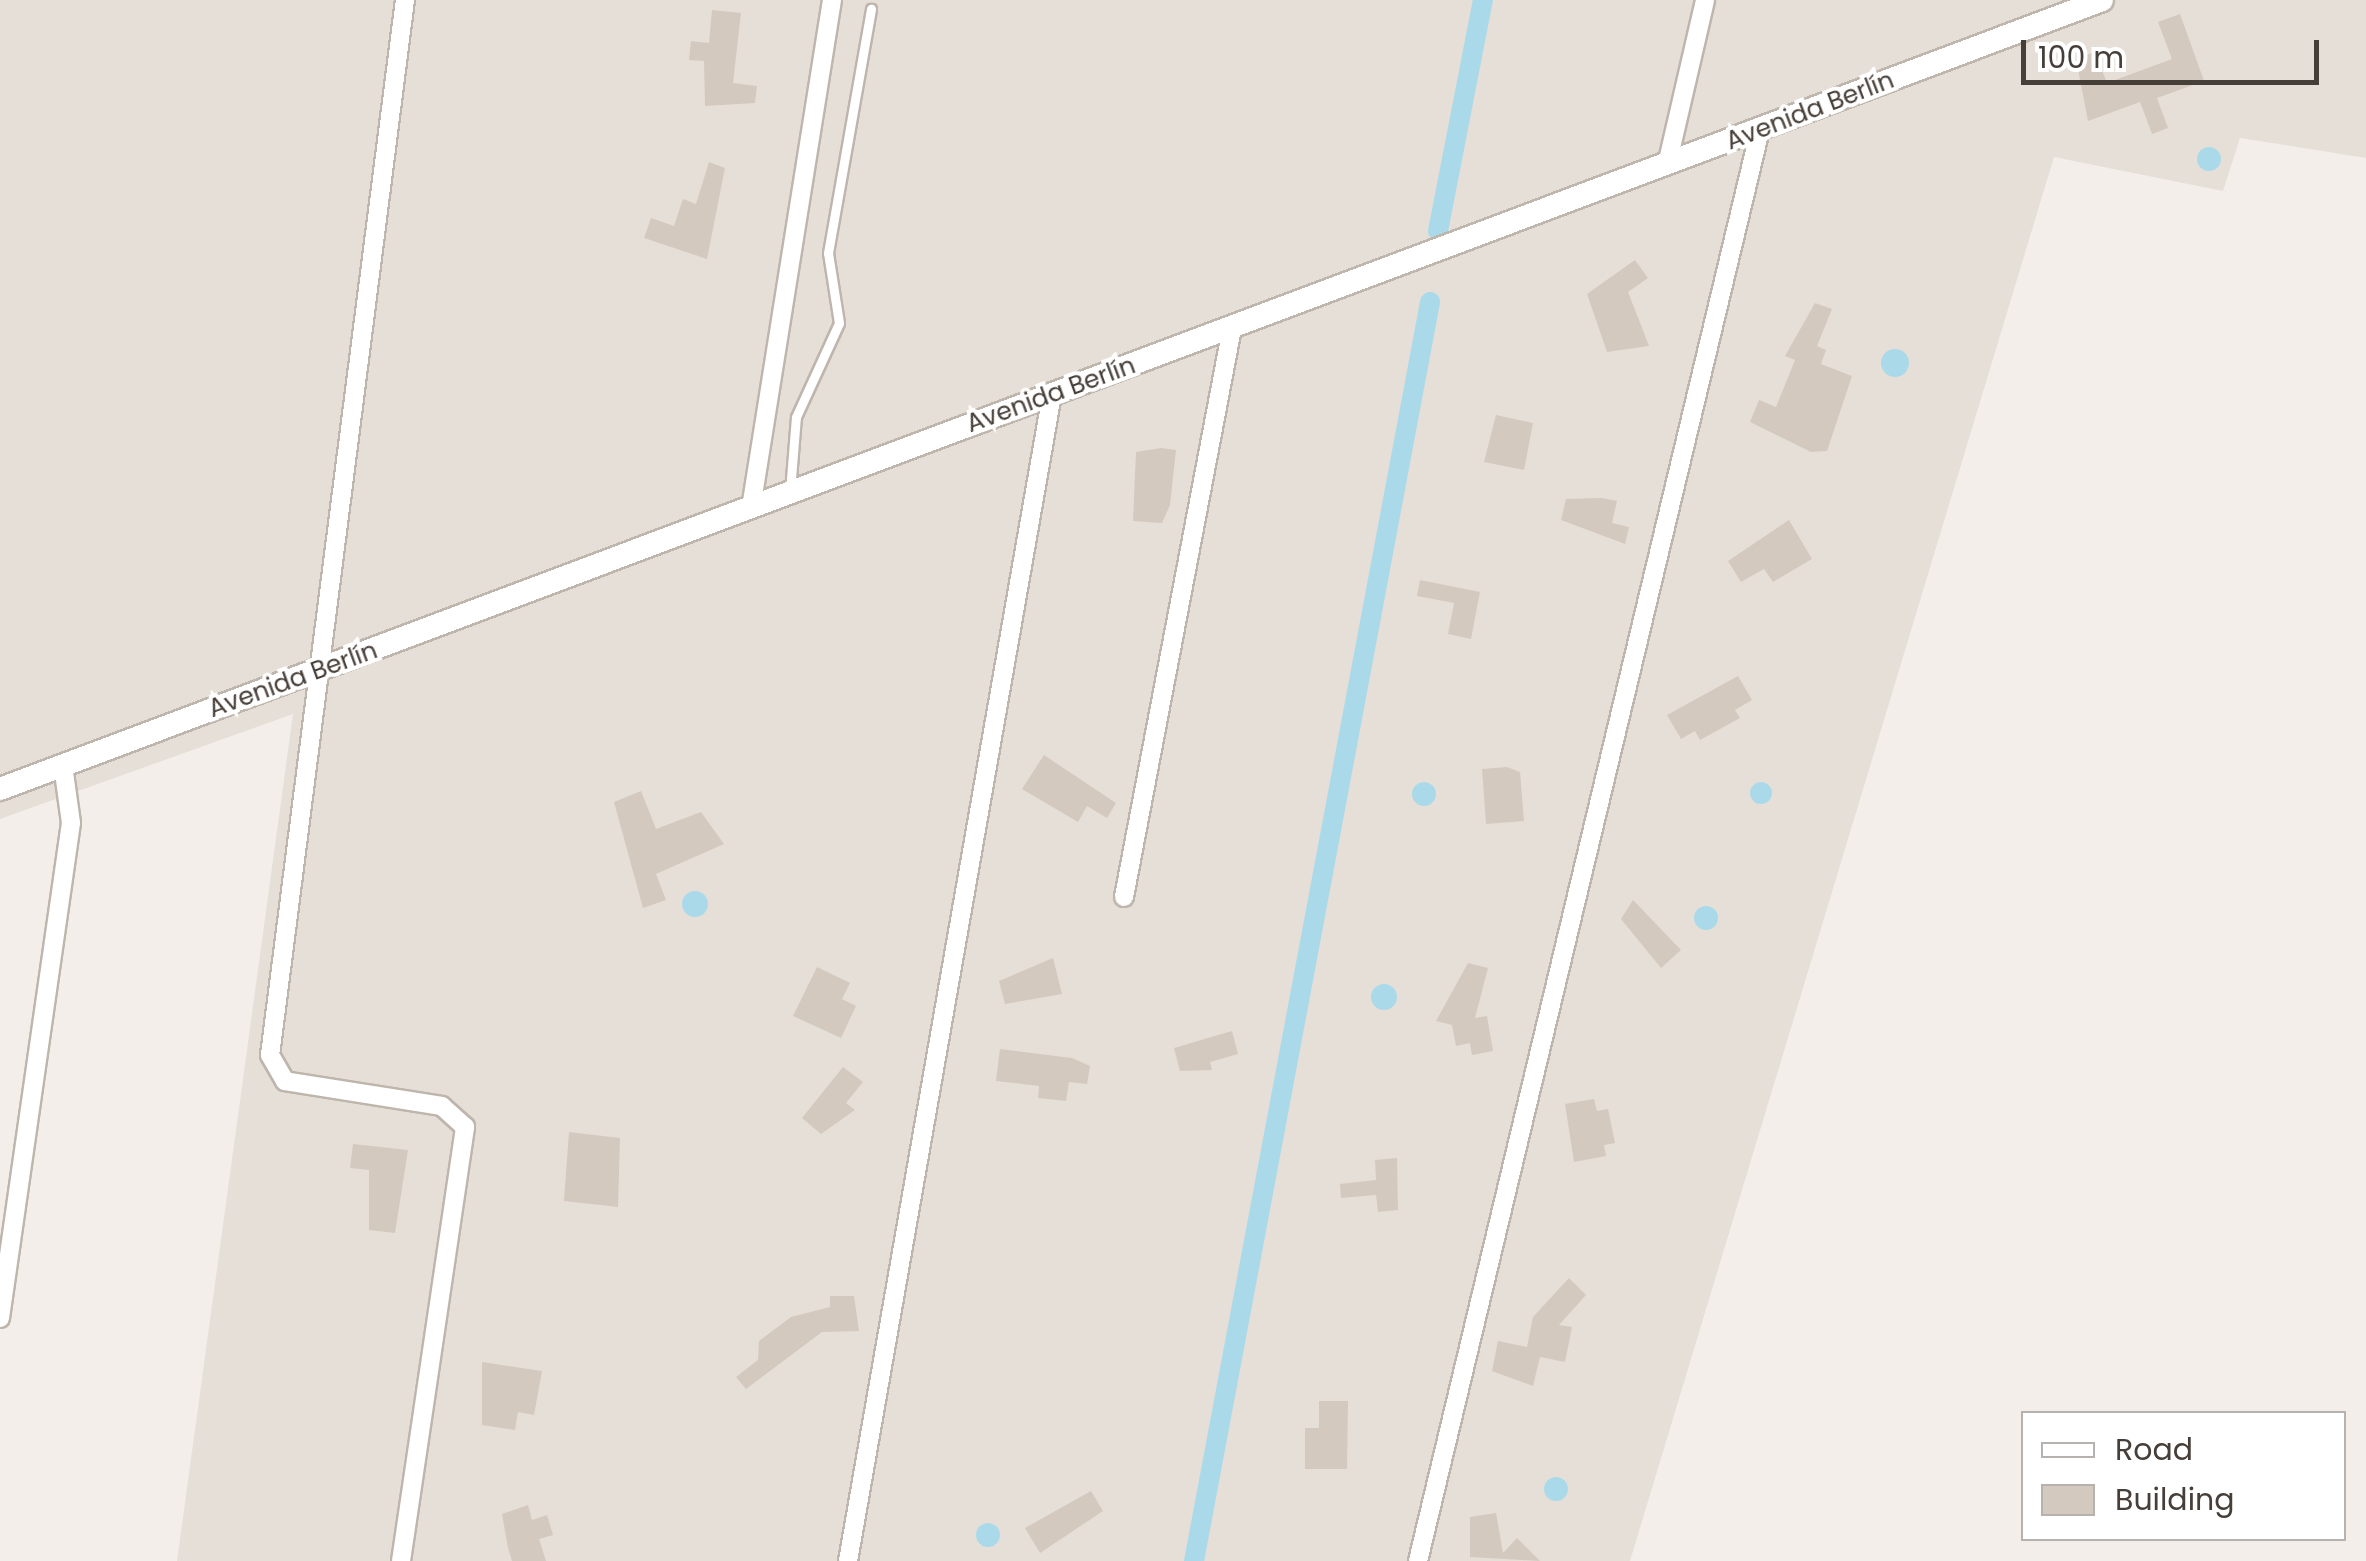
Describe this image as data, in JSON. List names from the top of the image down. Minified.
{"streets":{"street":["Avenida Berlín"]},"legend":["Road","Building"],"scale_bar":"100 m"}
